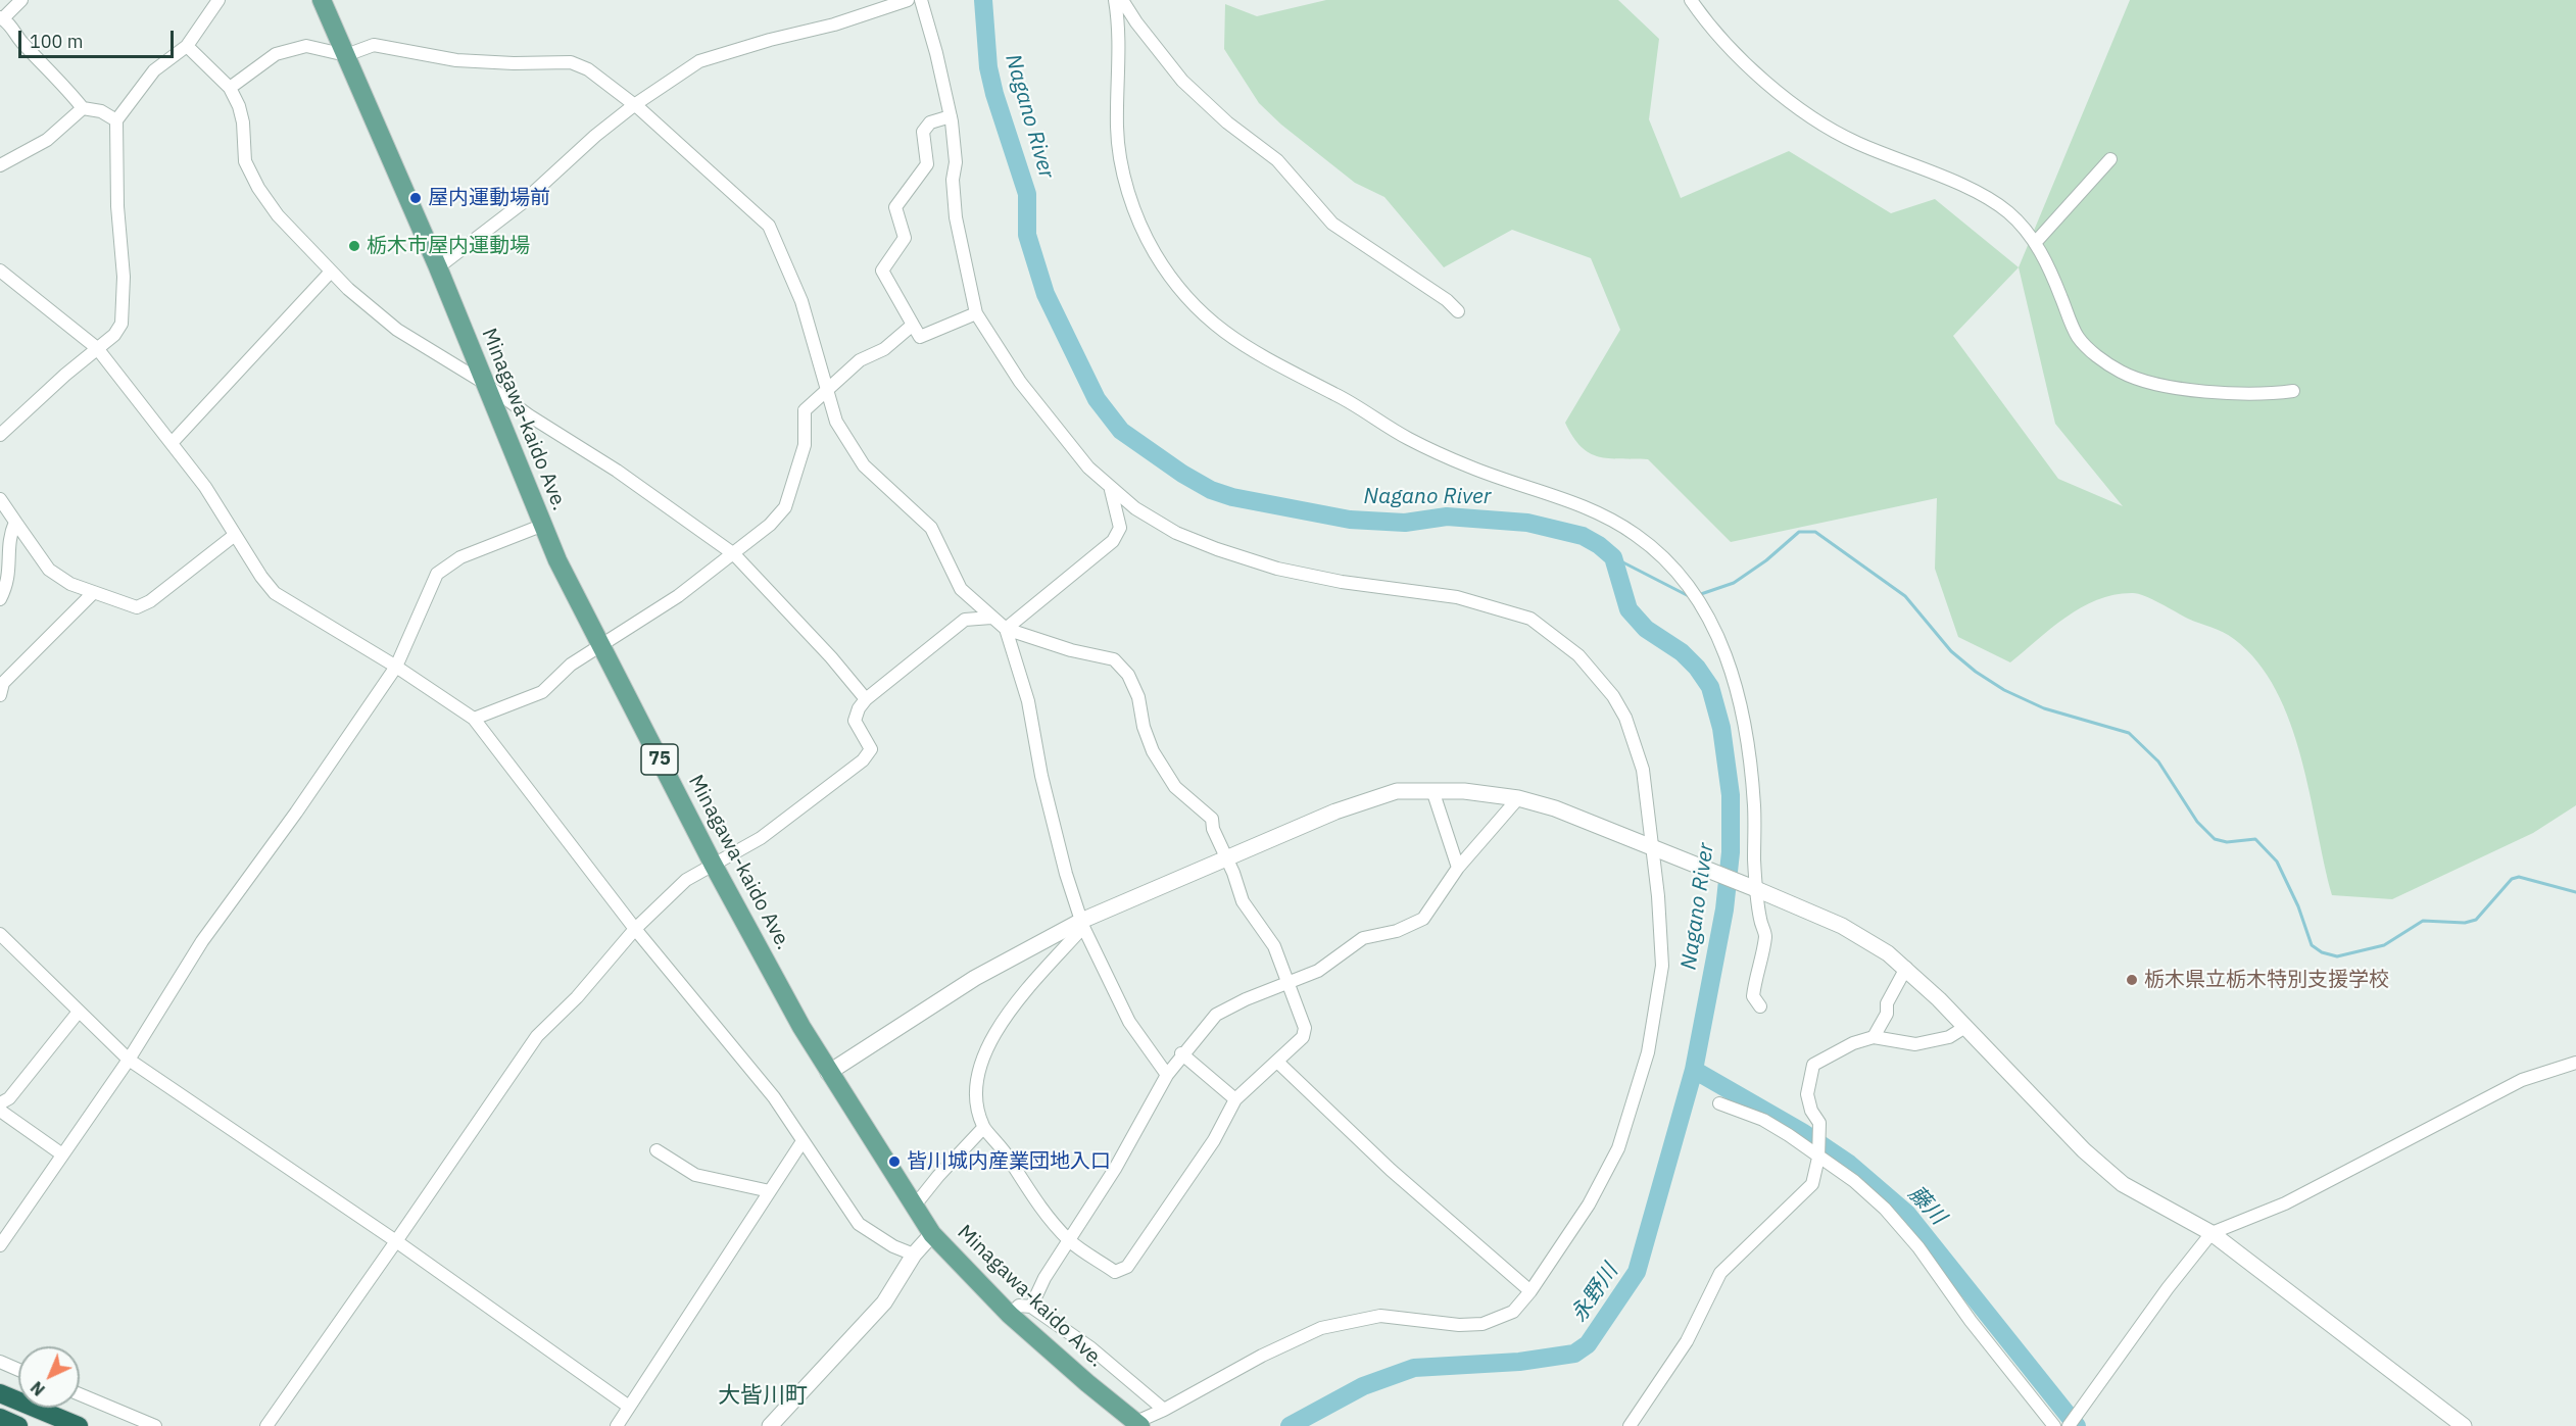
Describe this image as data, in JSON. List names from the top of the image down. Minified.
{"streets":{"main road":["Minagawa-kaido Ave.","75"]},"districts":["大皆川町"],"water":["Nagano River","藤川","永野川"],"places":["屋内運動場前","栃木市屋内運動場","栃木県立栃木特別支援学校","皆川城内産業団地入口"],"scale_bar":"100 m","north":"bottom left"}
